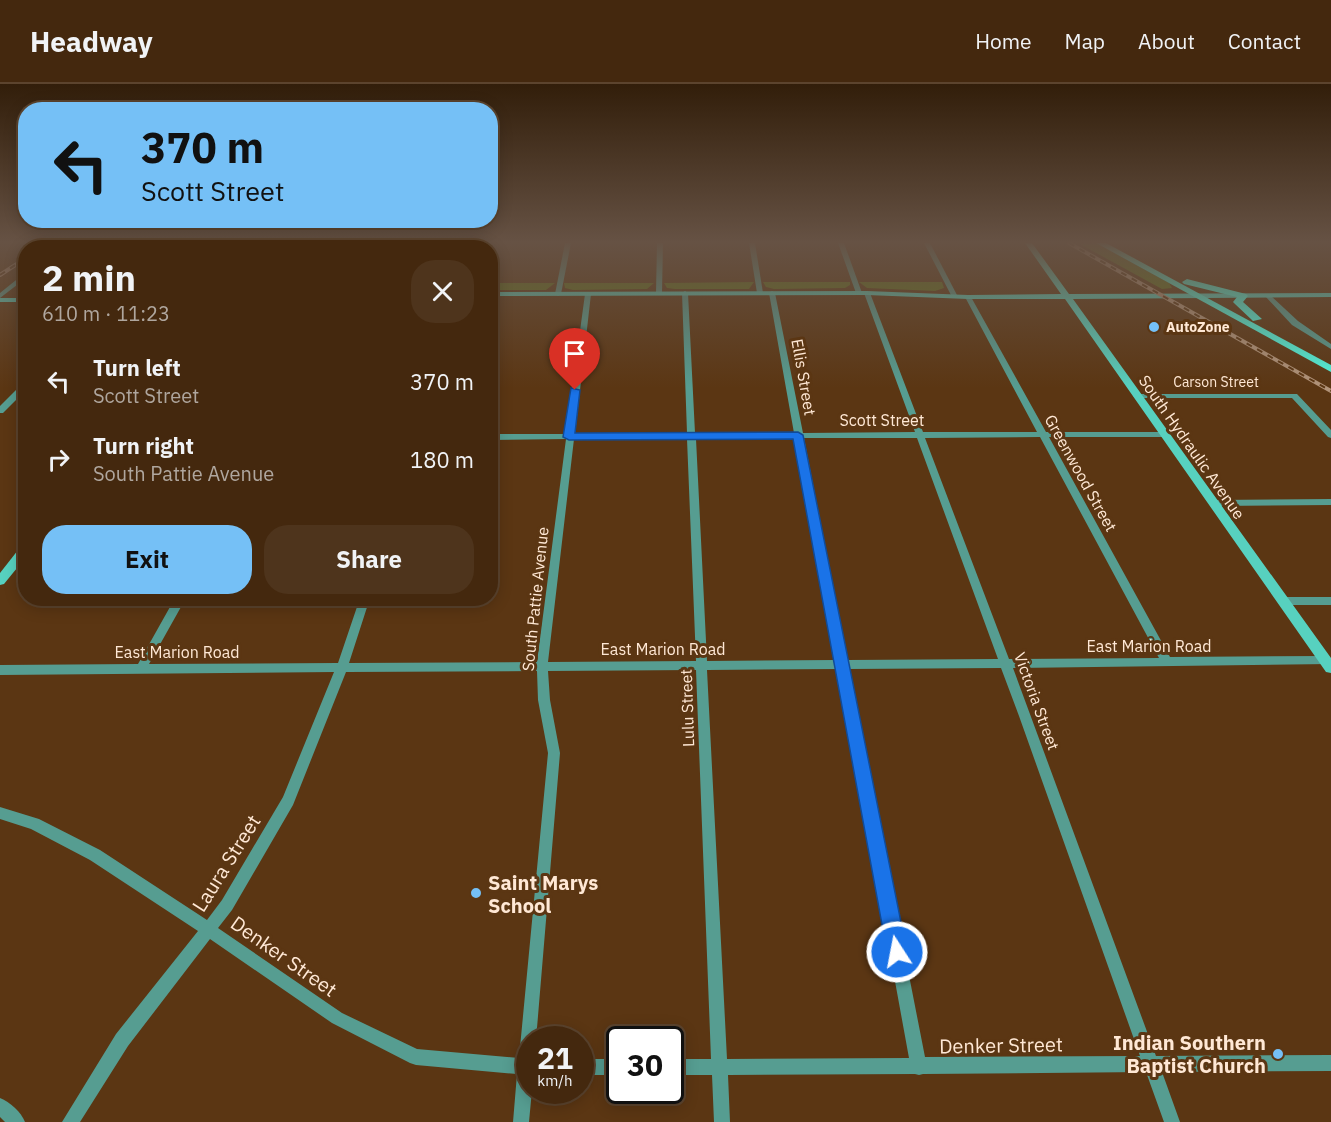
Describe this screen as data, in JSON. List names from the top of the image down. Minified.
{"streets":{"main road":["South Hydraulic Avenue"],"street":["Ellis Street","Carson Street","Scott Street","Greenwood Street","South Pattie Avenue","East Marion Road","Victoria Street","Lulu Street","Laura Street","Denker Street"]},"crossings":[["Ellis Street","Scott Street"],["Ellis Street","East Marion Road"],["Ellis Street","Denker Street"],["Carson Street","South Hydraulic Avenue"],["Scott Street","South Hydraulic Avenue"],["Scott Street","Greenwood Street"],["Scott Street","South Pattie Avenue"],["Scott Street","Victoria Street"],["Scott Street","Lulu Street"],["South Hydraulic Avenue","East Marion Road"],["Greenwood Street","East Marion Road"],["South Pattie Avenue","East Marion Road"],["East Marion Road","Victoria Street"],["East Marion Road","Lulu Street"],["East Marion Road","Laura Street"],["Victoria Street","Denker Street"],["Lulu Street","Denker Street"],["Laura Street","Denker Street"]],"places":["AutoZone","Saint Marys School","Indian Southern Baptist Church"],"page":{"header":"Headway","nav":["Home","Map","About","Contact"],"turn":["370 m","Scott Street"],"heading":["2 min","610 m · 11:23"],"list":[{"name":"Turn left","note":"Scott Street","value":"370 m"},{"name":"Turn right","note":"South Pattie Avenue","value":"180 m"}],"buttons":["Exit","Share"],"speed":"21 km/h","limit":"30"}}
